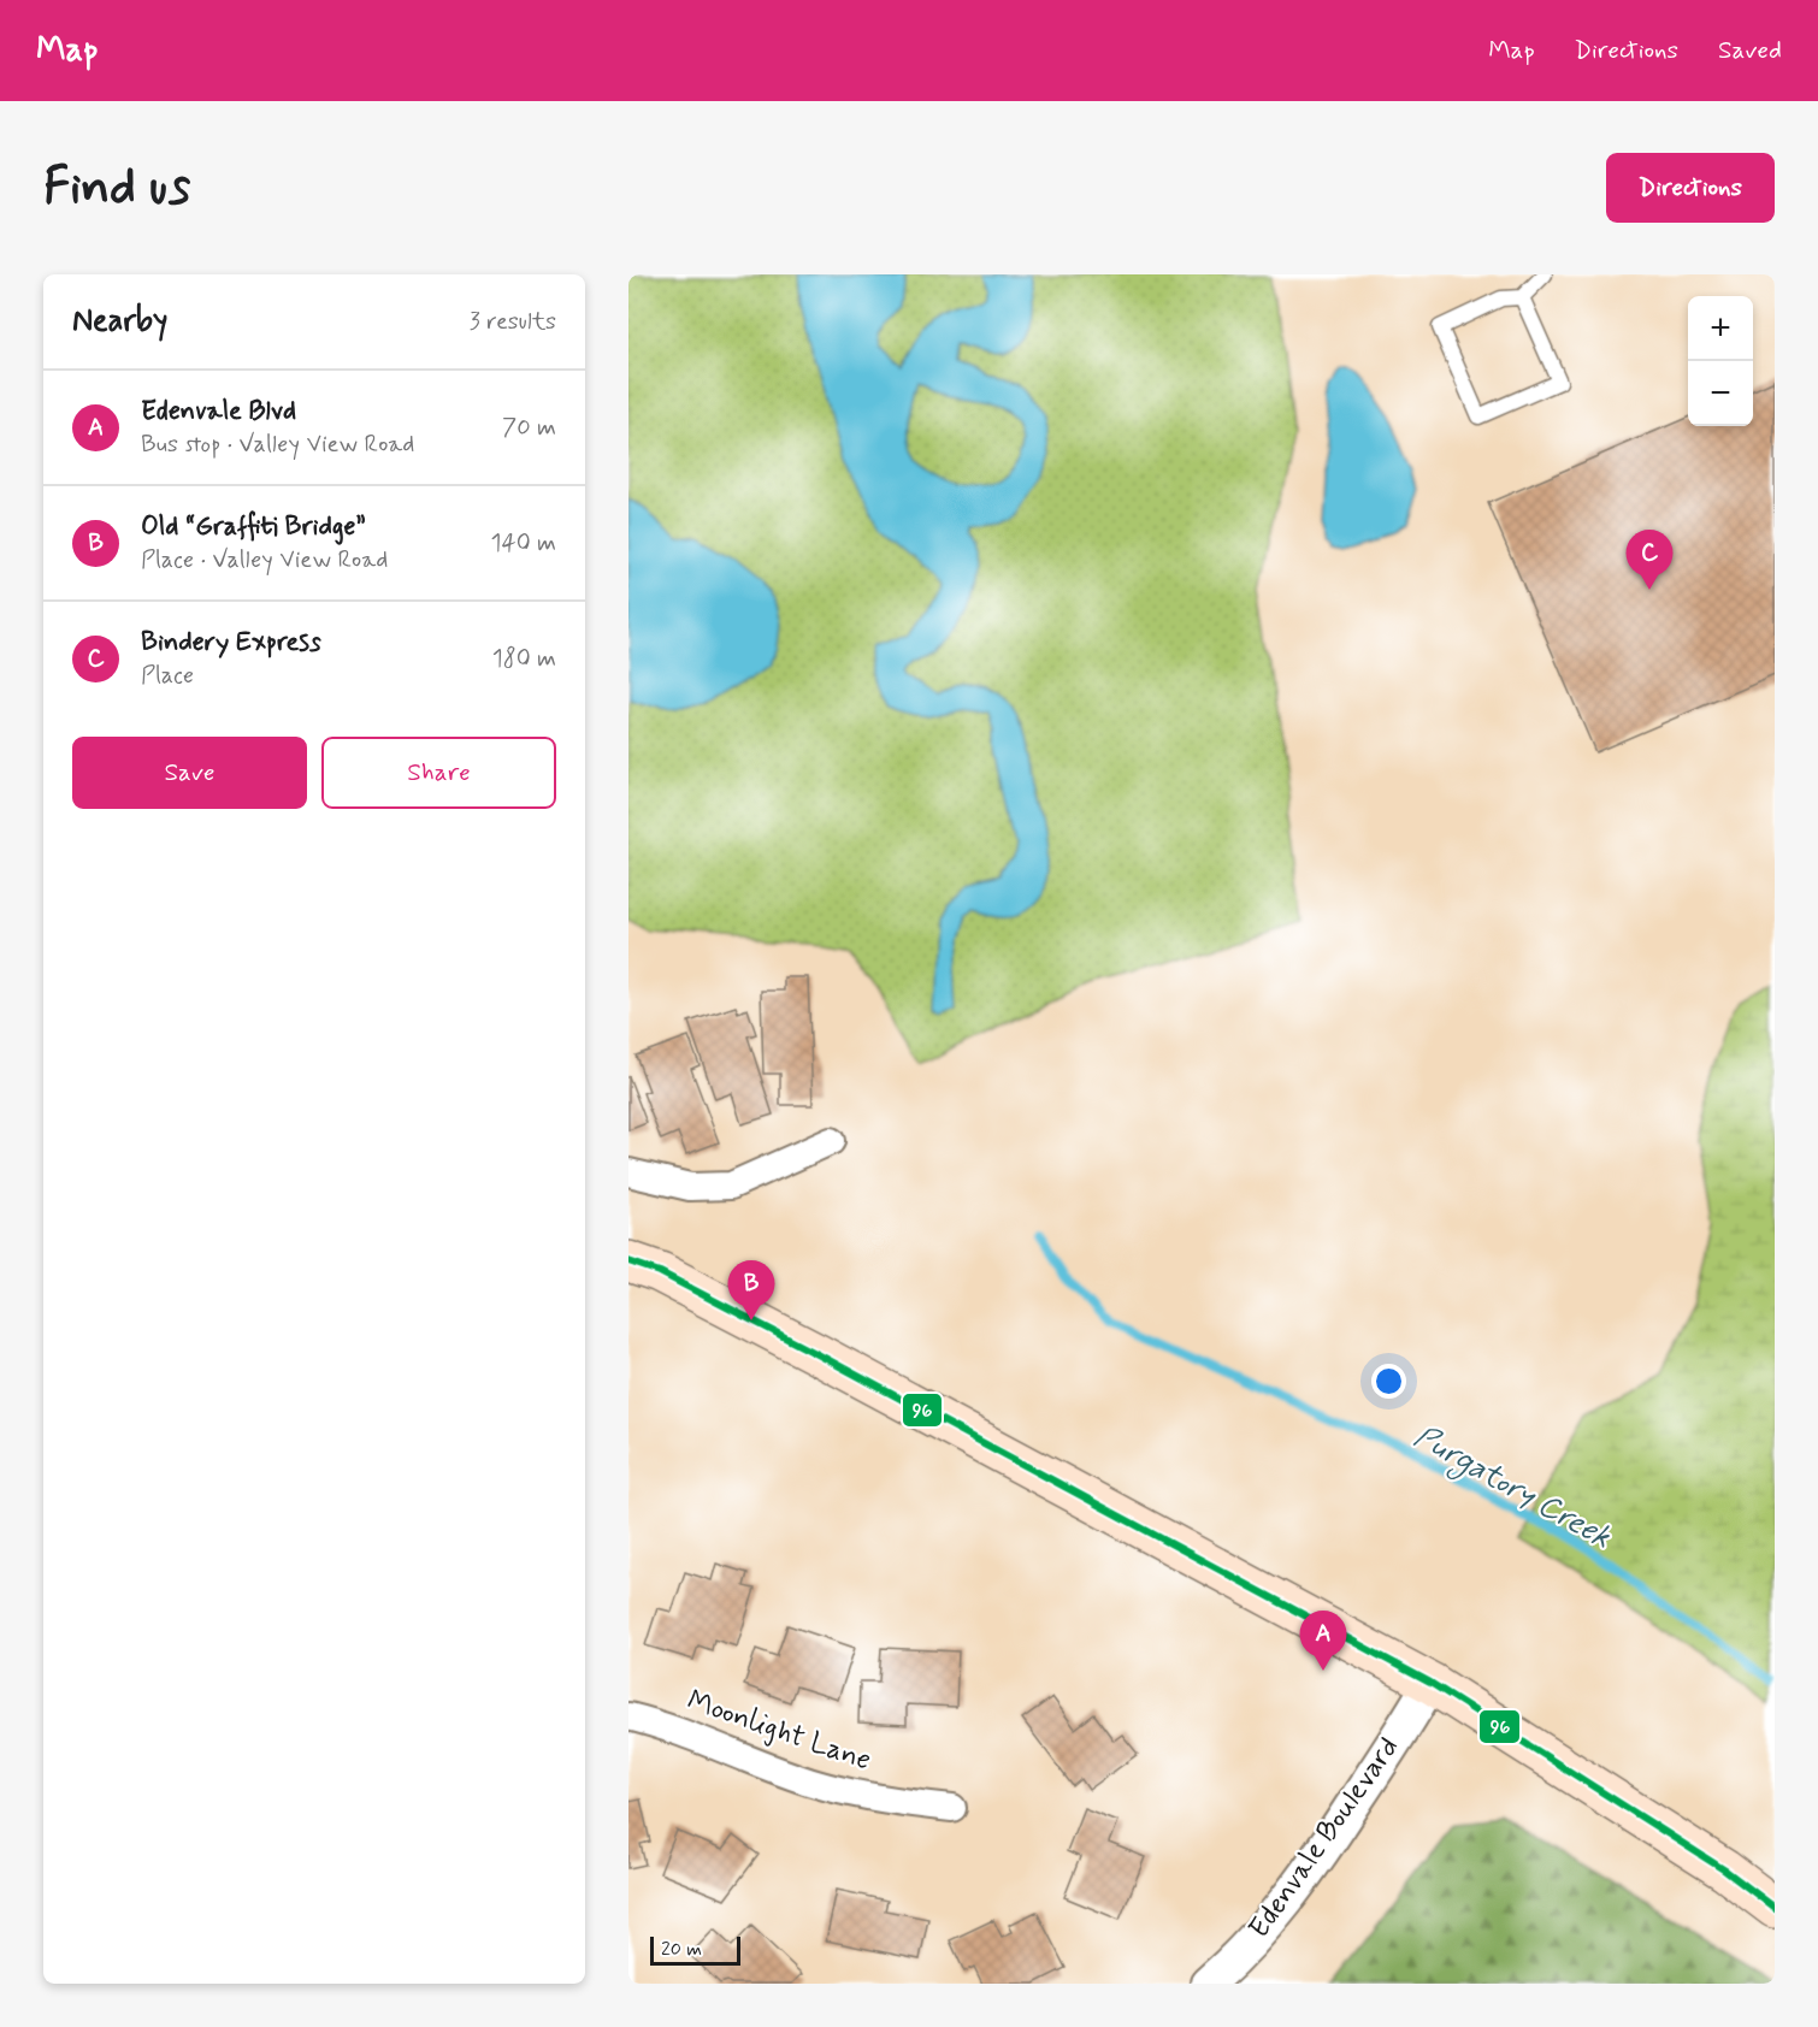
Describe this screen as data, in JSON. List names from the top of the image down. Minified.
{"streets":{"street":["Moonlight Lane","Edenvale Boulevard"]},"water":["Purgatory Creek"],"lines":["transit line 96"],"scale_bar":"20 m","page":{"header":"Map","nav":["Map","Directions","Saved"],"buttons":["Directions",["Save","Share"]],"title":"Find us","heading":["Nearby","3 results"],"map_buttons":["+","−"],"list":[{"mark":"A","name":"Edenvale Blvd","note":"Bus stop · Valley View Road","value":"70 m"},{"mark":"B","name":"Old “Graffiti Bridge”","note":"Place · Valley View Road","value":"140 m"},{"mark":"C","name":"Bindery Express","note":"Place","value":"180 m"}],"pins":["C","B","A"],"scale":"20 m"}}
